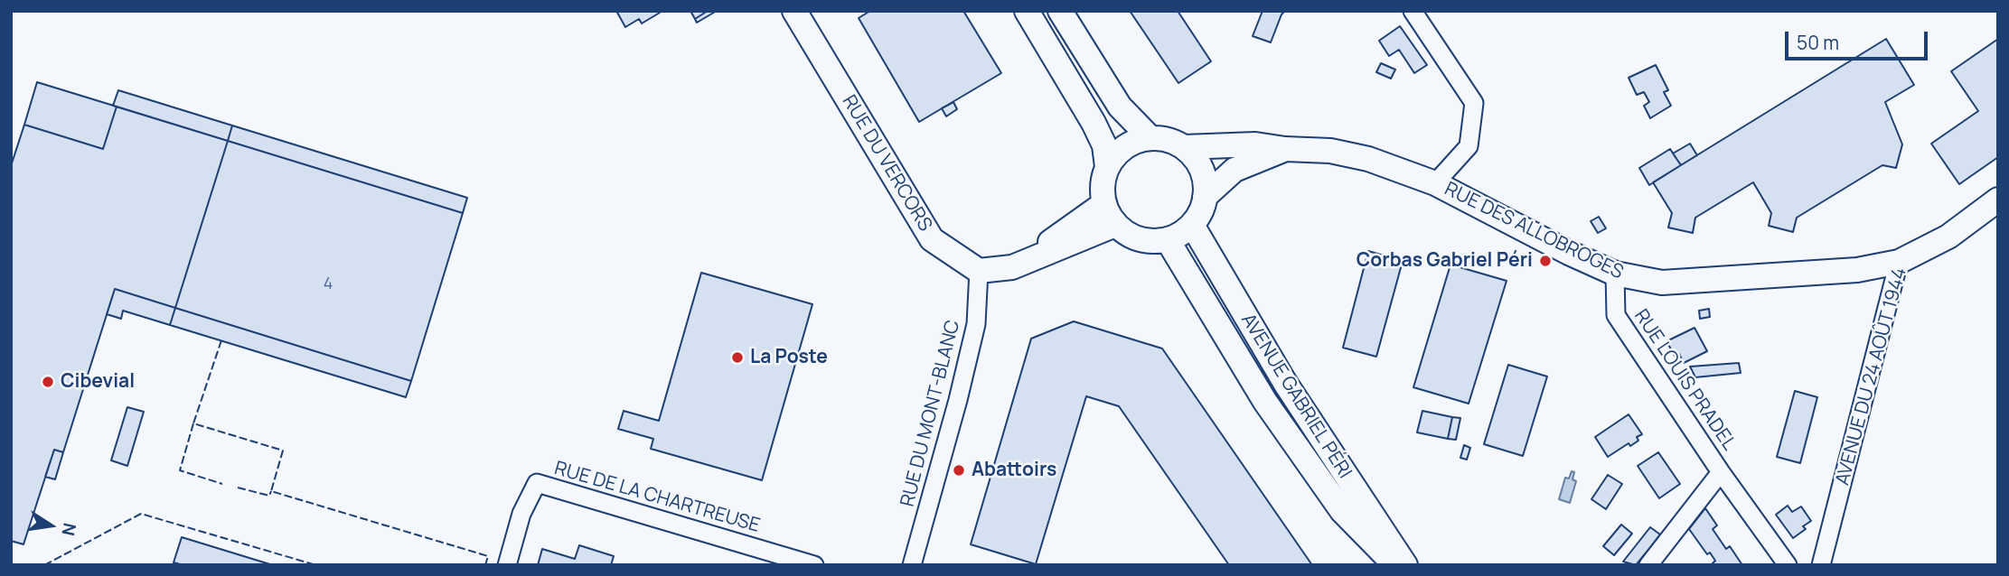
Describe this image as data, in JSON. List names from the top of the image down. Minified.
{"streets":{"main road":["RUE DU VERCORS","RUE DES ALLOBROGES","AVENUE DU 24 AOÛT 1944","AVENUE GABRIEL PÉRI"],"street":["RUE LOUIS PRADEL","RUE DU MONT-BLANC","RUE DE LA CHARTREUSE"]},"crossings":[["RUE DU VERCORS","RUE DU MONT-BLANC"],["RUE DES ALLOBROGES","AVENUE DU 24 AOÛT 1944"],["RUE DES ALLOBROGES","RUE LOUIS PRADEL"],["RUE DES ALLOBROGES","AVENUE GABRIEL PÉRI"]],"places":["Corbas Gabriel Péri","La Poste","Cibevial","Abattoirs"],"house_numbers":["4"],"scale_bar":"50 m","north":"right"}
